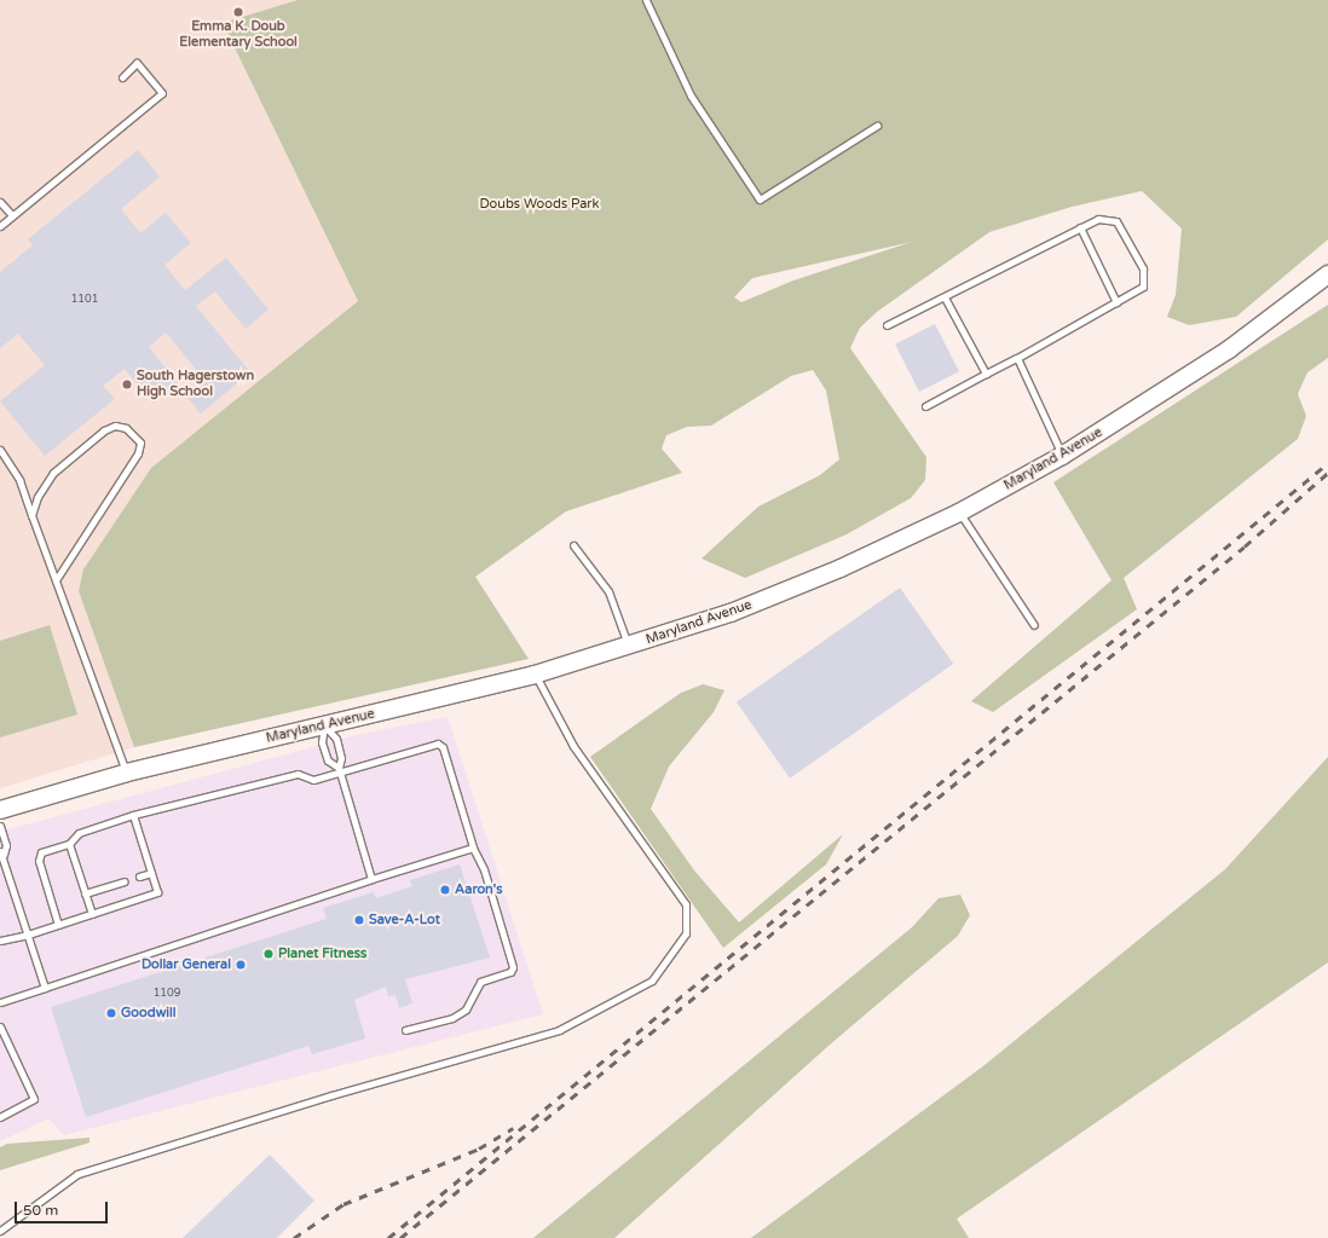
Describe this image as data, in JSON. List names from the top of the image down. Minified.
{"streets":{"main road":["Maryland Avenue"]},"parks":["Doubs Woods Park"],"places":["Emma K. Doub Elementary School","South Hagerstown High School","Aaron's","Save-A-Lot","Planet Fitness","Dollar General","Goodwill"],"house_numbers":["1101","1109"],"scale_bar":"50 m"}
